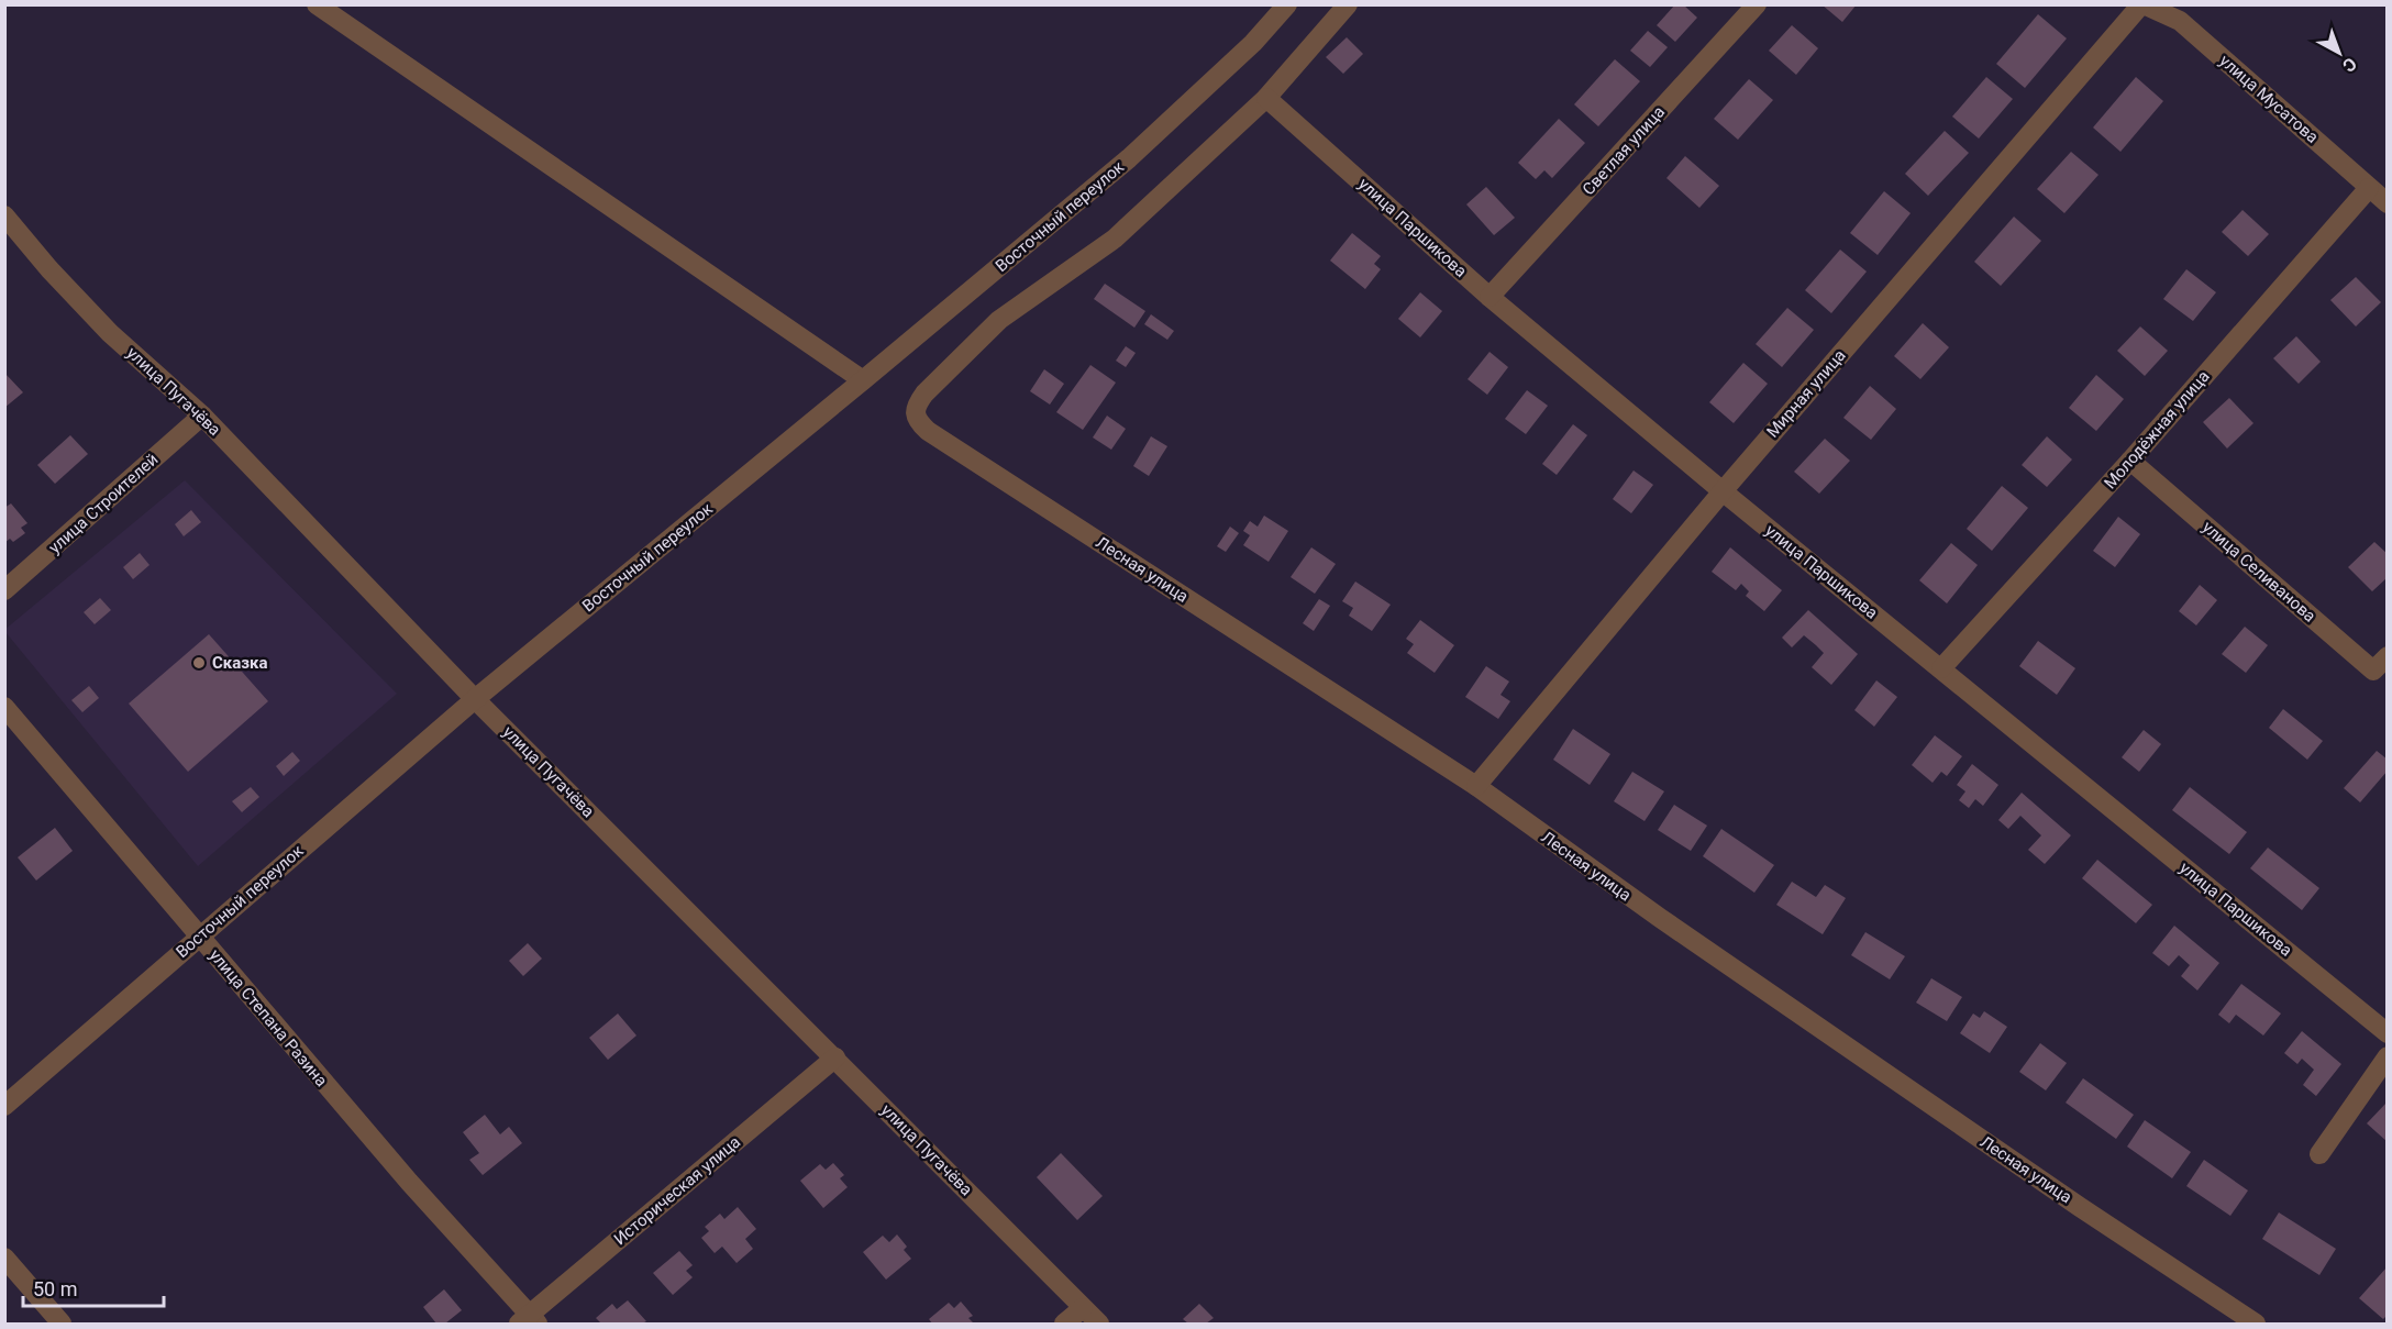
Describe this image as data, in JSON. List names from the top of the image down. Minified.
{"streets":{"street":["улица Мусатова","Светлая улица","Восточный переулок","улица Паршикова","улица Пугачёва","Мирная улица","Молодёжная улица","улица Строителей","Лесная улица","улица Селиванова","улица Степана Разина","Историческая улица"]},"crossings":[["улица Мусатова","Мирная улица"],["улица Мусатова","Молодёжная улица"],["Светлая улица","улица Паршикова"],["Восточный переулок","улица Пугачёва"],["Восточный переулок","улица Степана Разина"],["улица Паршикова","Мирная улица"],["улица Паршикова","Молодёжная улица"],["улица Паршикова","Лесная улица"],["улица Пугачёва","улица Строителей"],["улица Пугачёва","Историческая улица"],["Мирная улица","Лесная улица"],["Молодёжная улица","улица Селиванова"],["улица Степана Разина","Историческая улица"]],"places":["Сказка"],"scale_bar":"50 m","north":"bottom right"}
